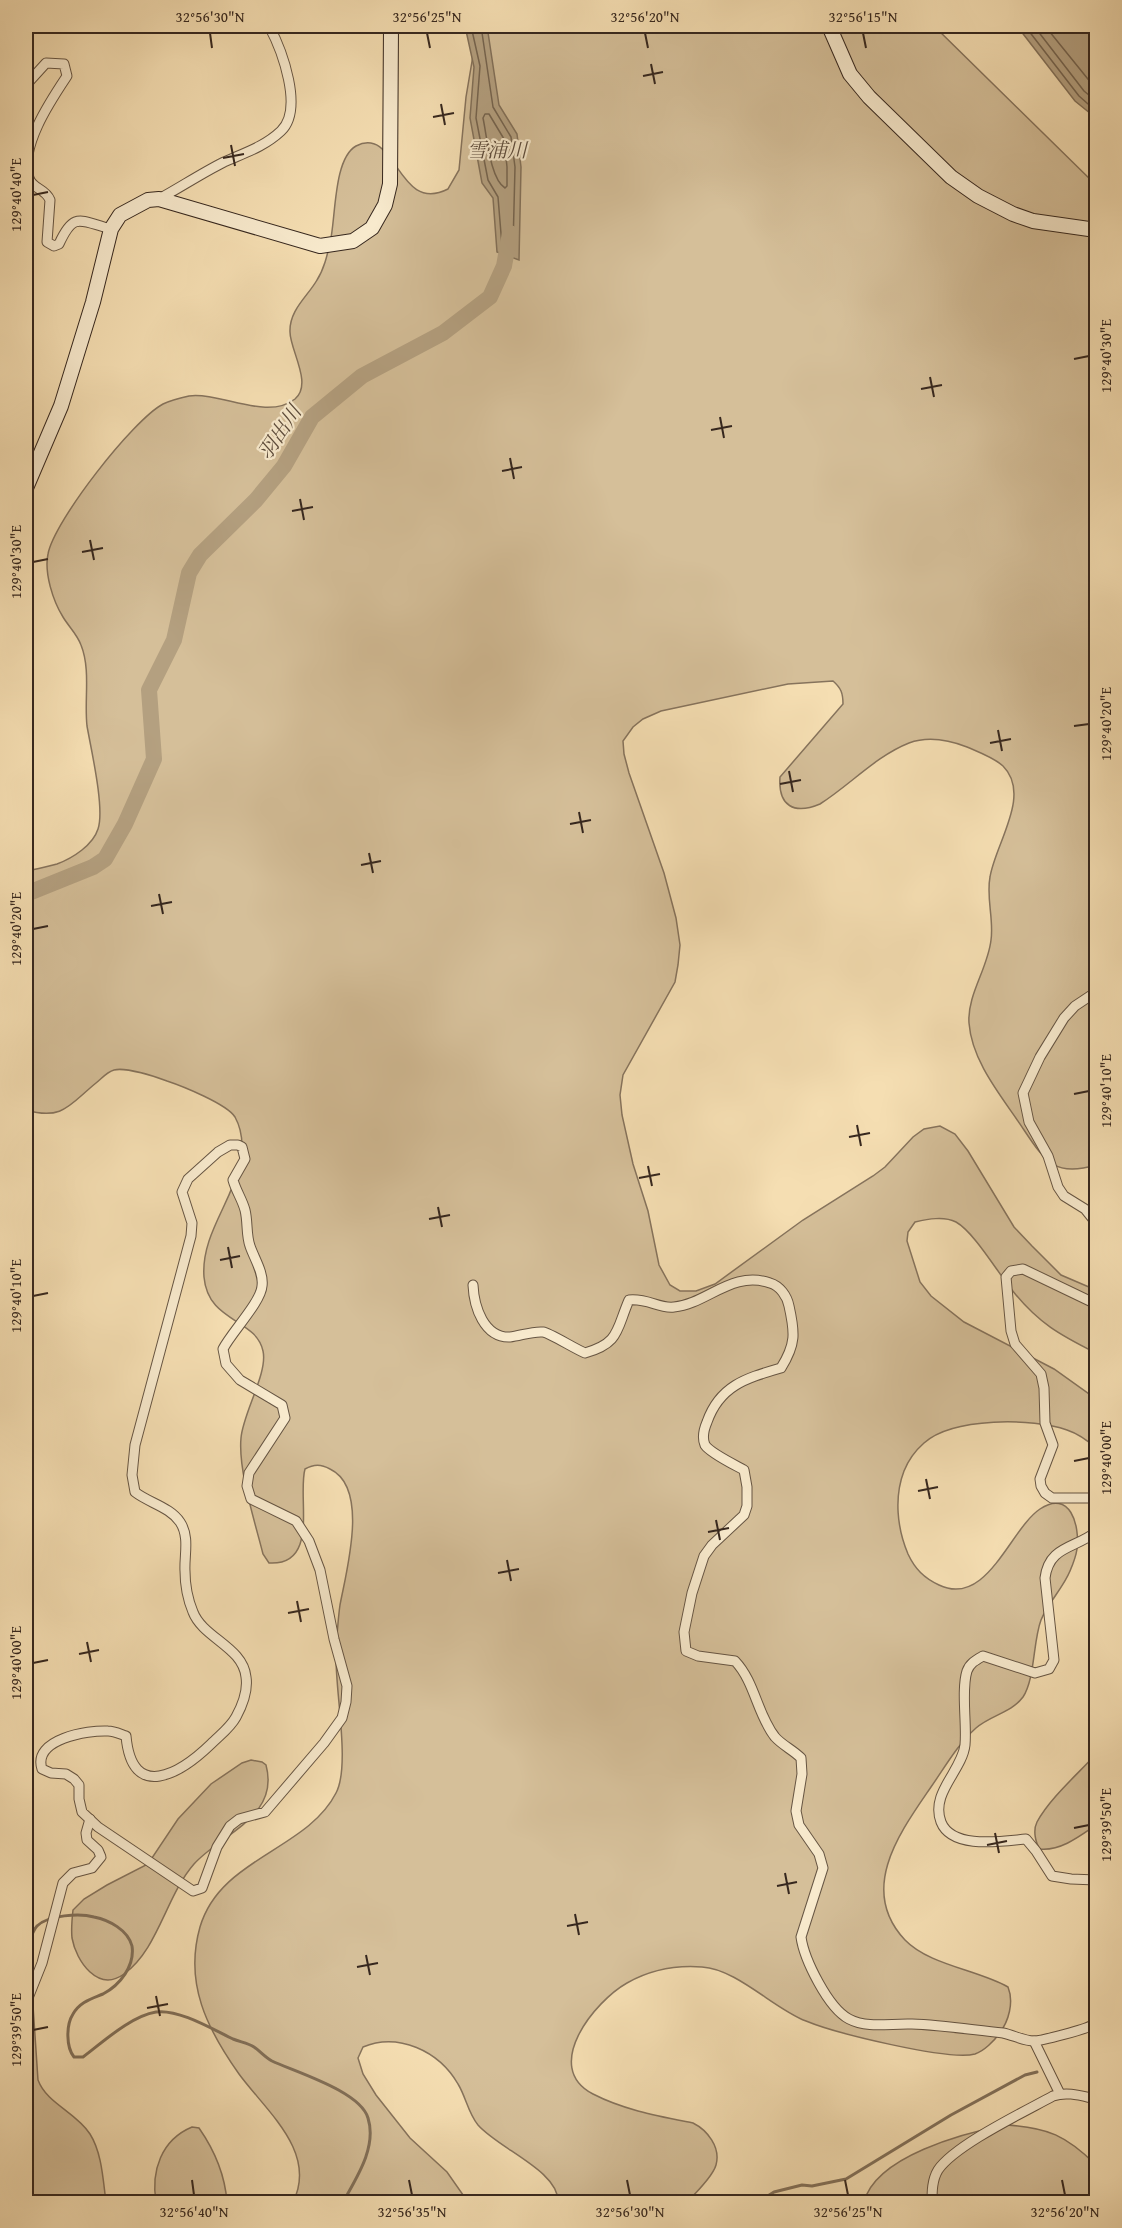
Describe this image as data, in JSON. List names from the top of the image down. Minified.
{"water":["雪浦川","羽出川"],"coordinates":["32°56'30\"N","32°56'25\"N","32°56'20\"N","32°56'15\"N","129°40'40\"E","129°40'30\"E","129°40'20\"E","129°40'10\"E","129°40'00\"E","129°39'50\"E","32°56'40\"N","32°56'35\"N"]}
